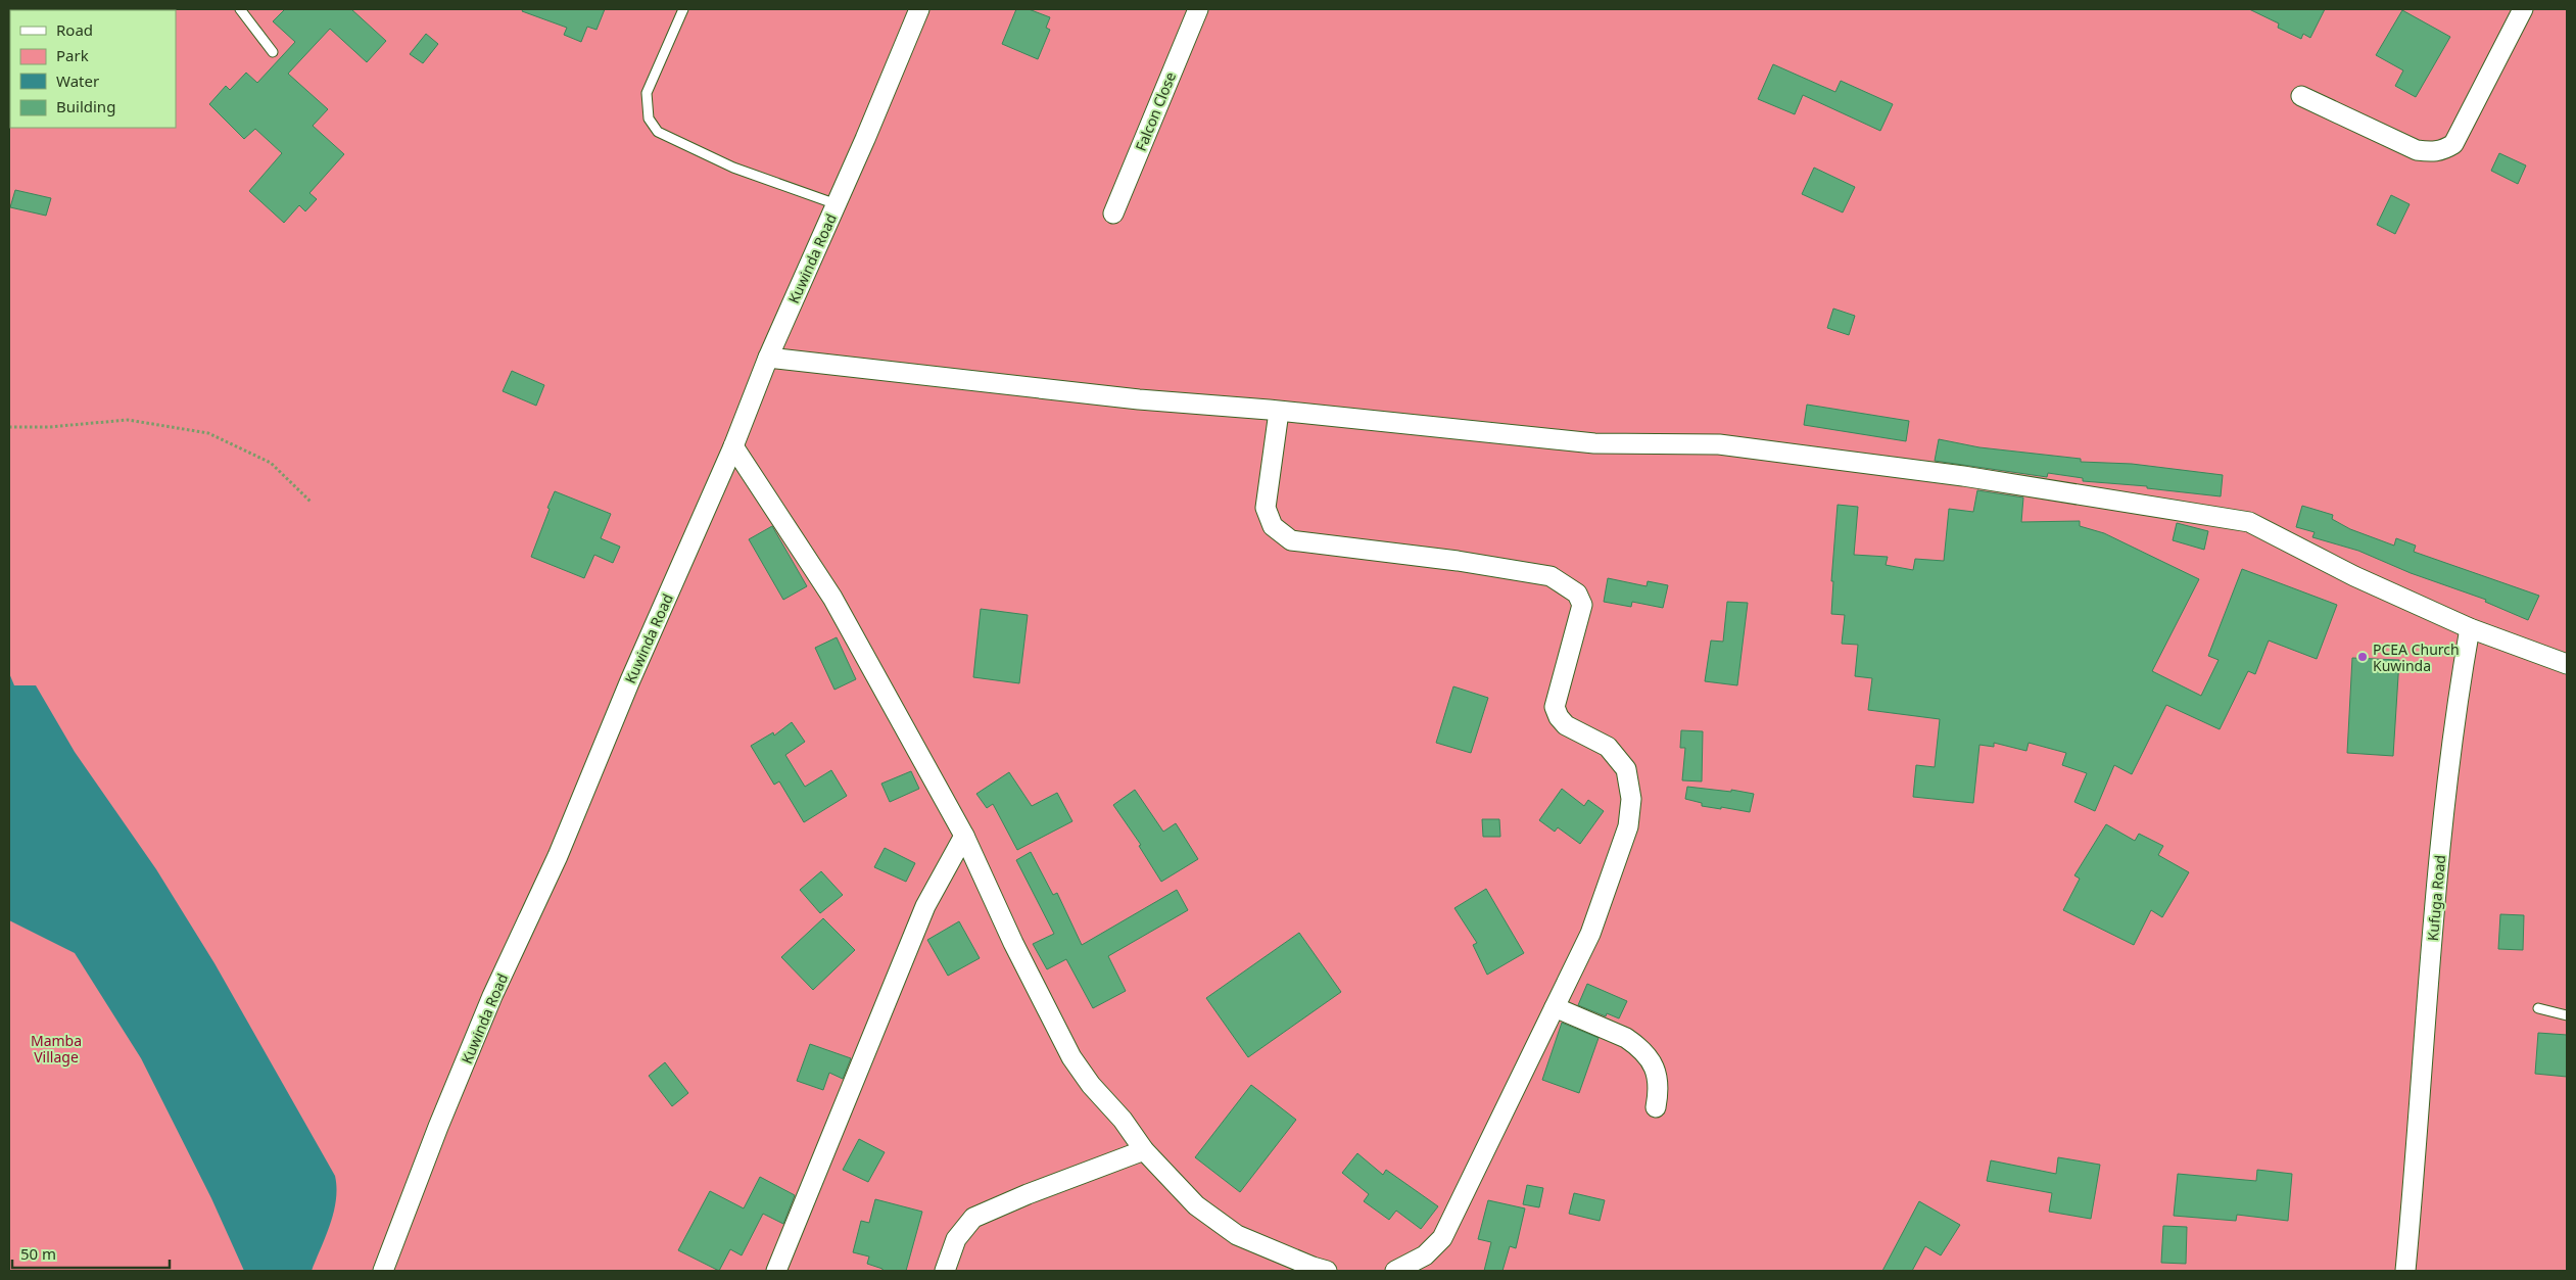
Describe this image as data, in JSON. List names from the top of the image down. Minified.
{"streets":{"street":["Falcon Close","Kuwinda Road","Kufuga Road"]},"parks":["Mamba Village"],"places":["PCEA Church Kuwinda"],"legend":["Road","Park","Water","Building"],"scale_bar":"50 m"}
